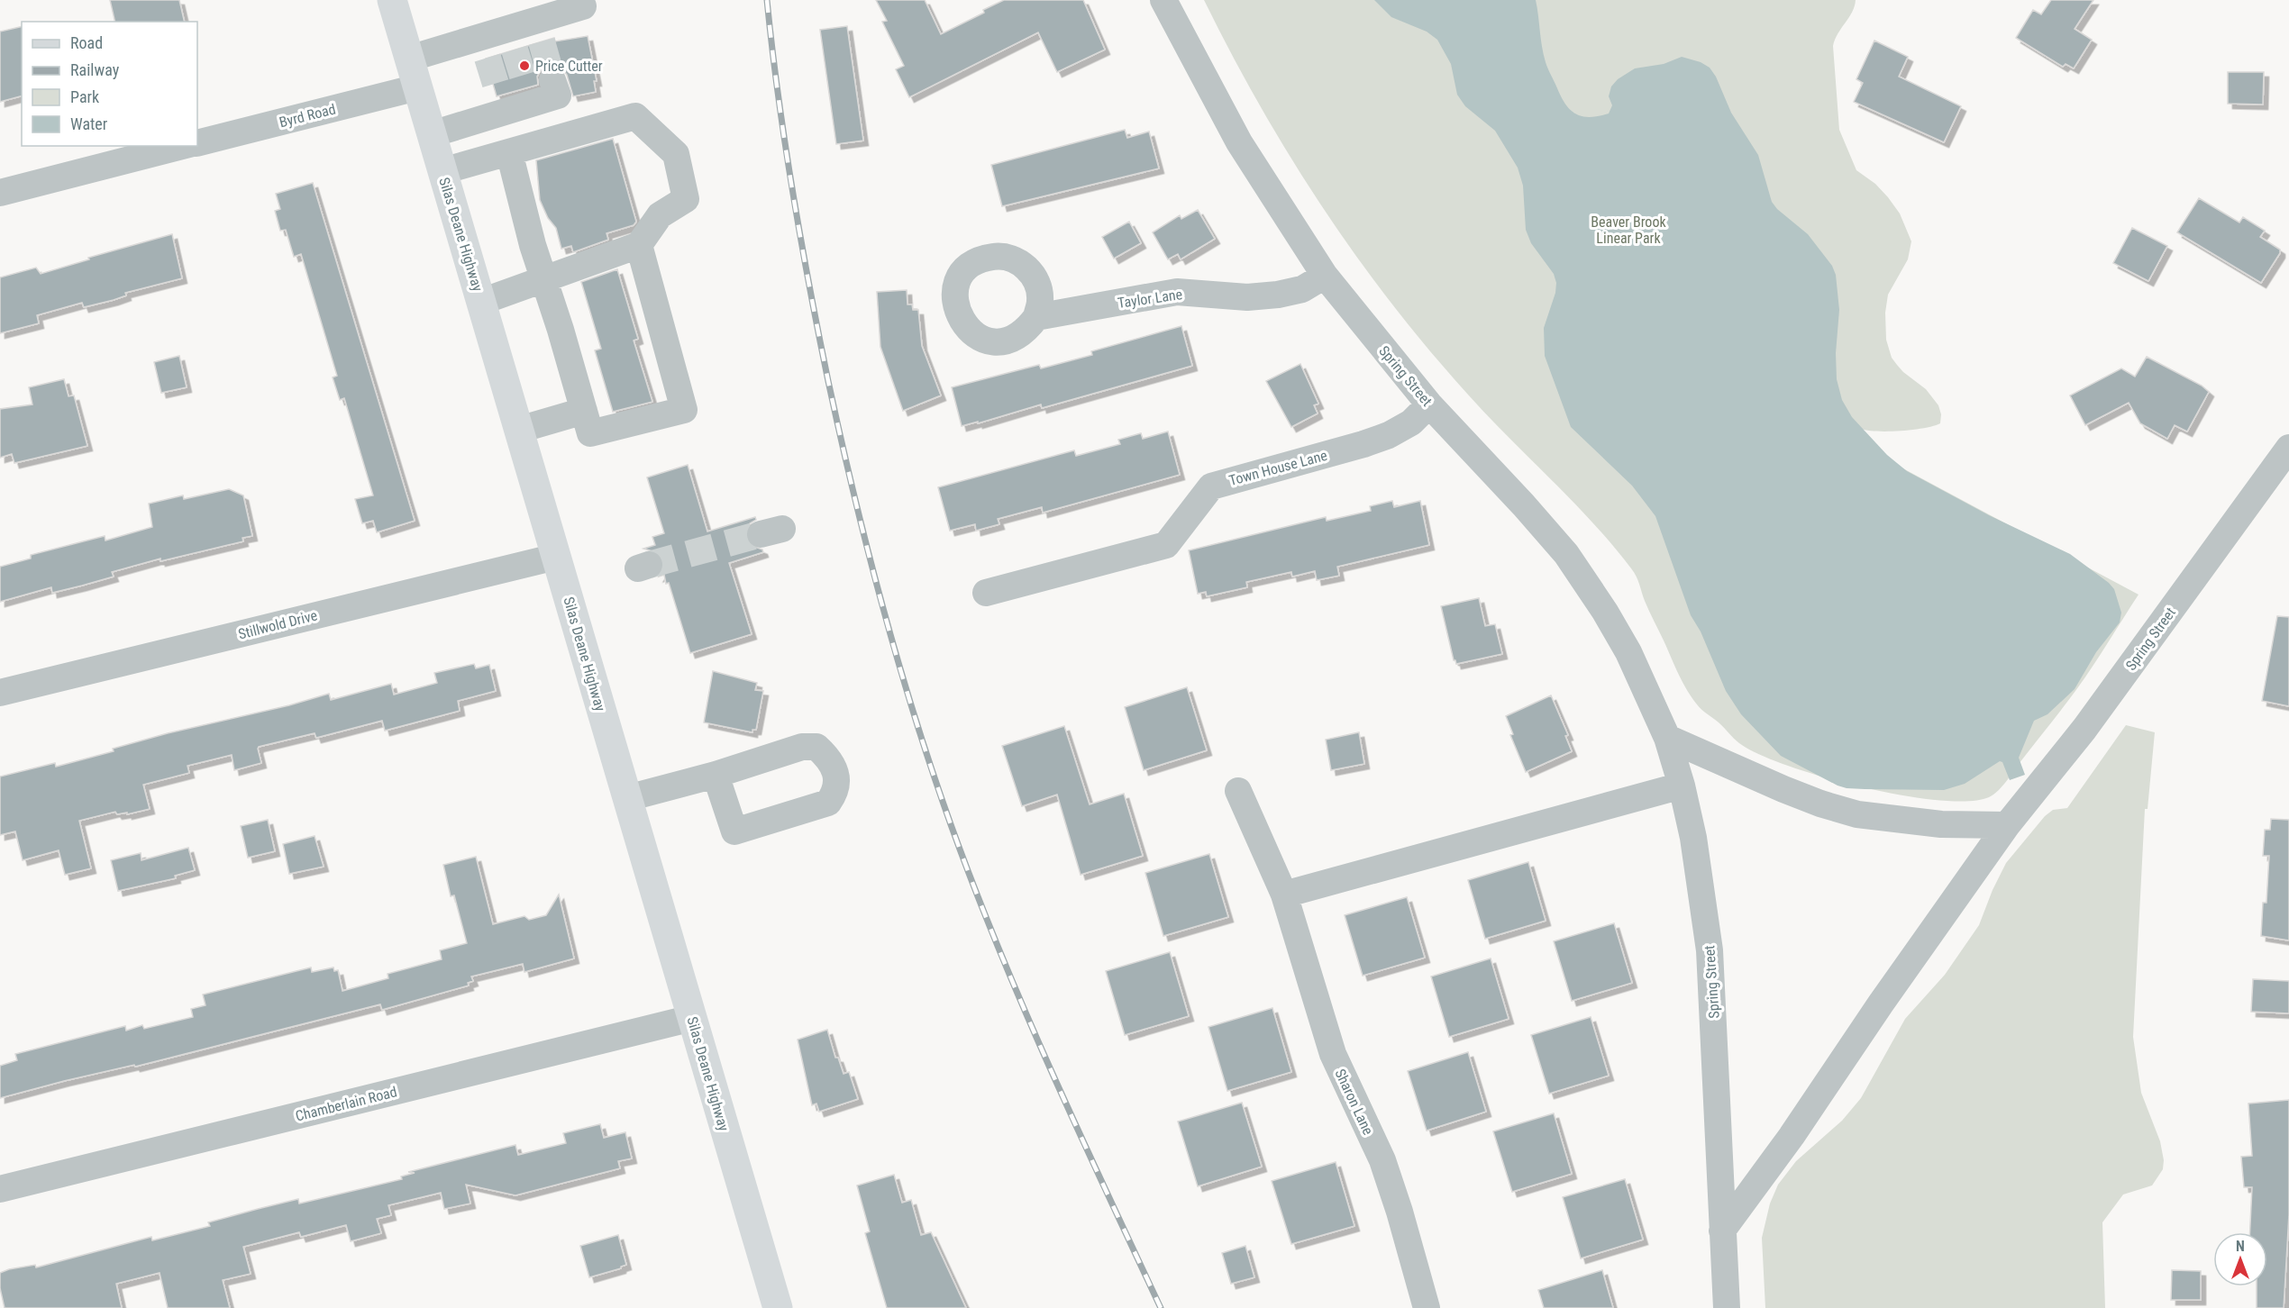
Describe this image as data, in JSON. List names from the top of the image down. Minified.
{"streets":{"main road":["Silas Deane Highway"],"street":["Byrd Road","Taylor Lane","Spring Street","Town House Lane","Stillwold Drive","Sharon Lane","Chamberlain Road"]},"crossings":[["Byrd Road","Silas Deane Highway"],["Silas Deane Highway","Stillwold Drive"],["Silas Deane Highway","Chamberlain Road"],["Taylor Lane","Spring Street"],["Spring Street","Town House Lane"]],"parks":["Beaver Brook Linear Park"],"places":["Price Cutter"],"legend":["Road","Railway","Park","Water"],"north":"top"}
